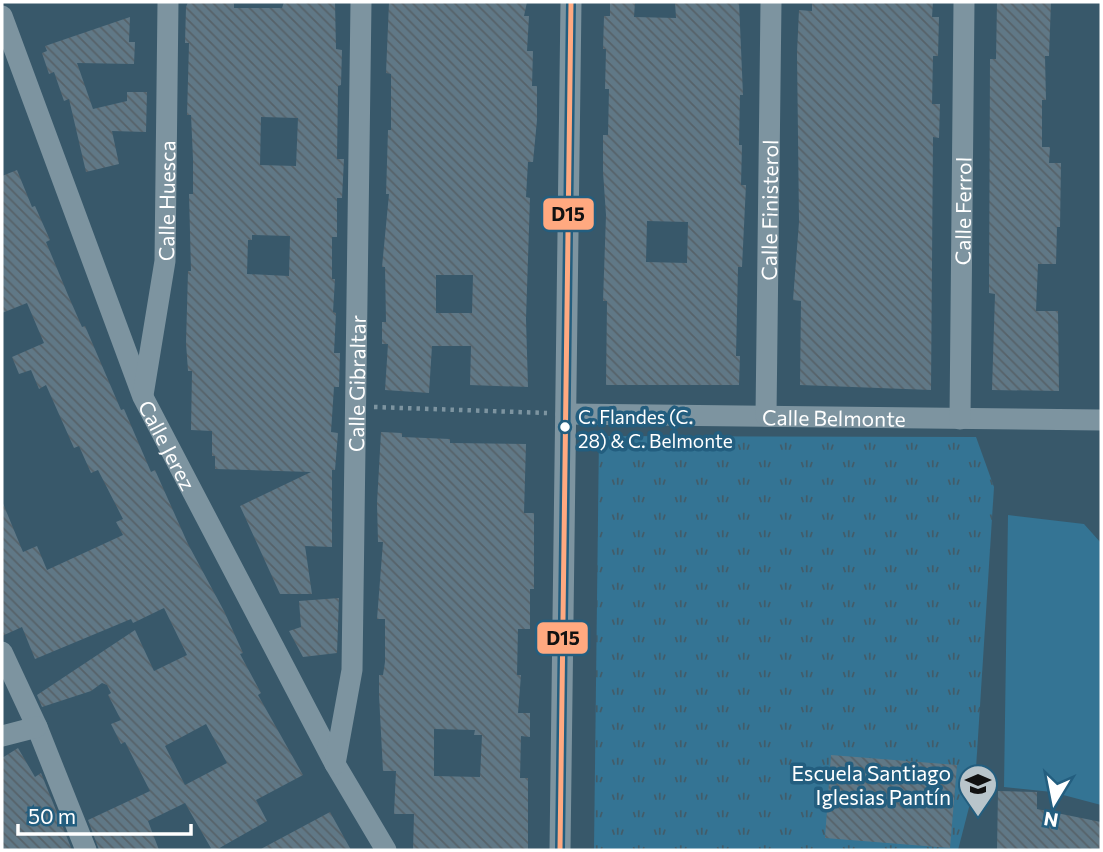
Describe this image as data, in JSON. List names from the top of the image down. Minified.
{"streets":{"street":["Calle Huesca","Calle Finisterol","Calle Ferrol","Calle Gibraltar","Calle Belmonte","Calle Jerez"]},"crossings":[["Calle Huesca","Calle Jerez"],["Calle Finisterol","Calle Belmonte"],["Calle Ferrol","Calle Belmonte"],["Calle Gibraltar","Calle Jerez"]],"places":{"other":["C. Flandes (C. 28) & C. Belmonte"],"school or university":["Escuela Santiago Iglesias Pantín"]},"lines":["transit line D15"],"scale_bar":"50 m","north":"bottom"}
